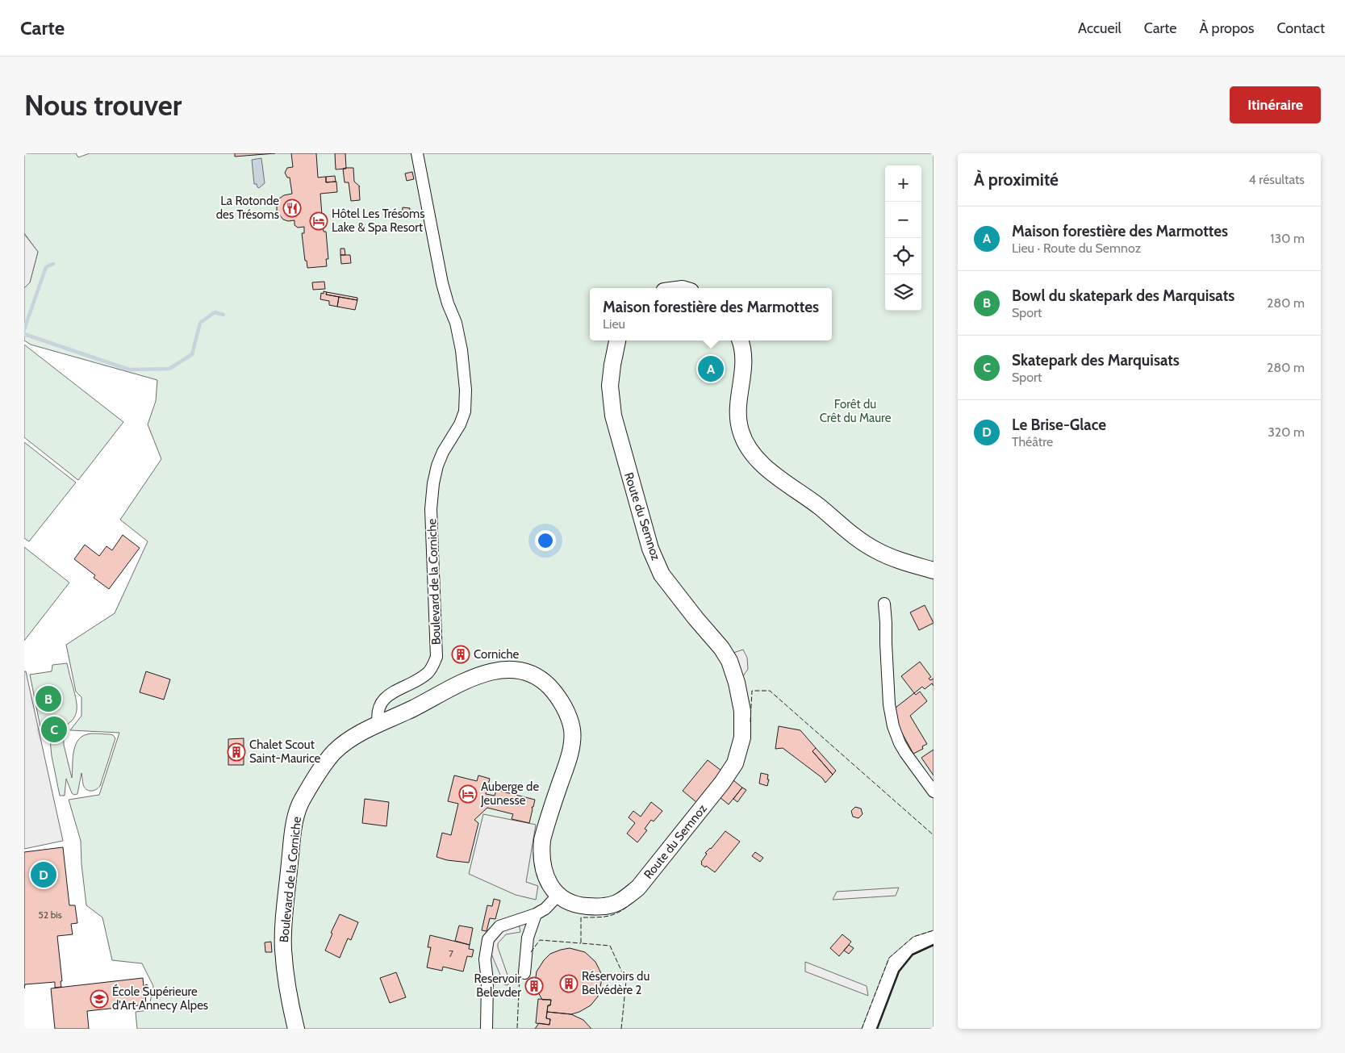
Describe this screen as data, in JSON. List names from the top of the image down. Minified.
{"streets":{"main road":["Route du Semnoz","Boulevard de la Corniche"]},"crossings":[["Route du Semnoz","Boulevard de la Corniche"]],"parks":["Forêt du Crêt du Maure"],"places":{"restaurant":["La Rotonde des Trésoms"],"hotel":["Hôtel Les Trésoms Lake & Spa Resort","Auberge de Jeunesse"],"building":["Corniche","Chalet Scout Saint-Maurice","Réservoirs du Belvédère 2","Reservoir Belevder"],"school or university":["École Supérieure d'Art Annecy Alpes"]},"house_numbers":["52 bis","7"],"page":{"header":"Carte","nav":["Accueil","Carte","À propos","Contact"],"buttons":"Itinéraire","title":"Nous trouver","heading":["À proximité","4 résultats"],"map_buttons":["+","−"],"list":[{"mark":"A","name":"Maison forestière des Marmottes","note":"Lieu · Route du Semnoz","value":"130 m"},{"mark":"B","name":"Bowl du skatepark des Marquisats","note":"Sport","value":"280 m"},{"mark":"C","name":"Skatepark des Marquisats","note":"Sport","value":"280 m"},{"mark":"D","name":"Le Brise-Glace","note":"Théâtre","value":"320 m"}],"popup":["Maison forestière des Marmottes","Lieu"],"pins":["A","B","C","D"]}}
